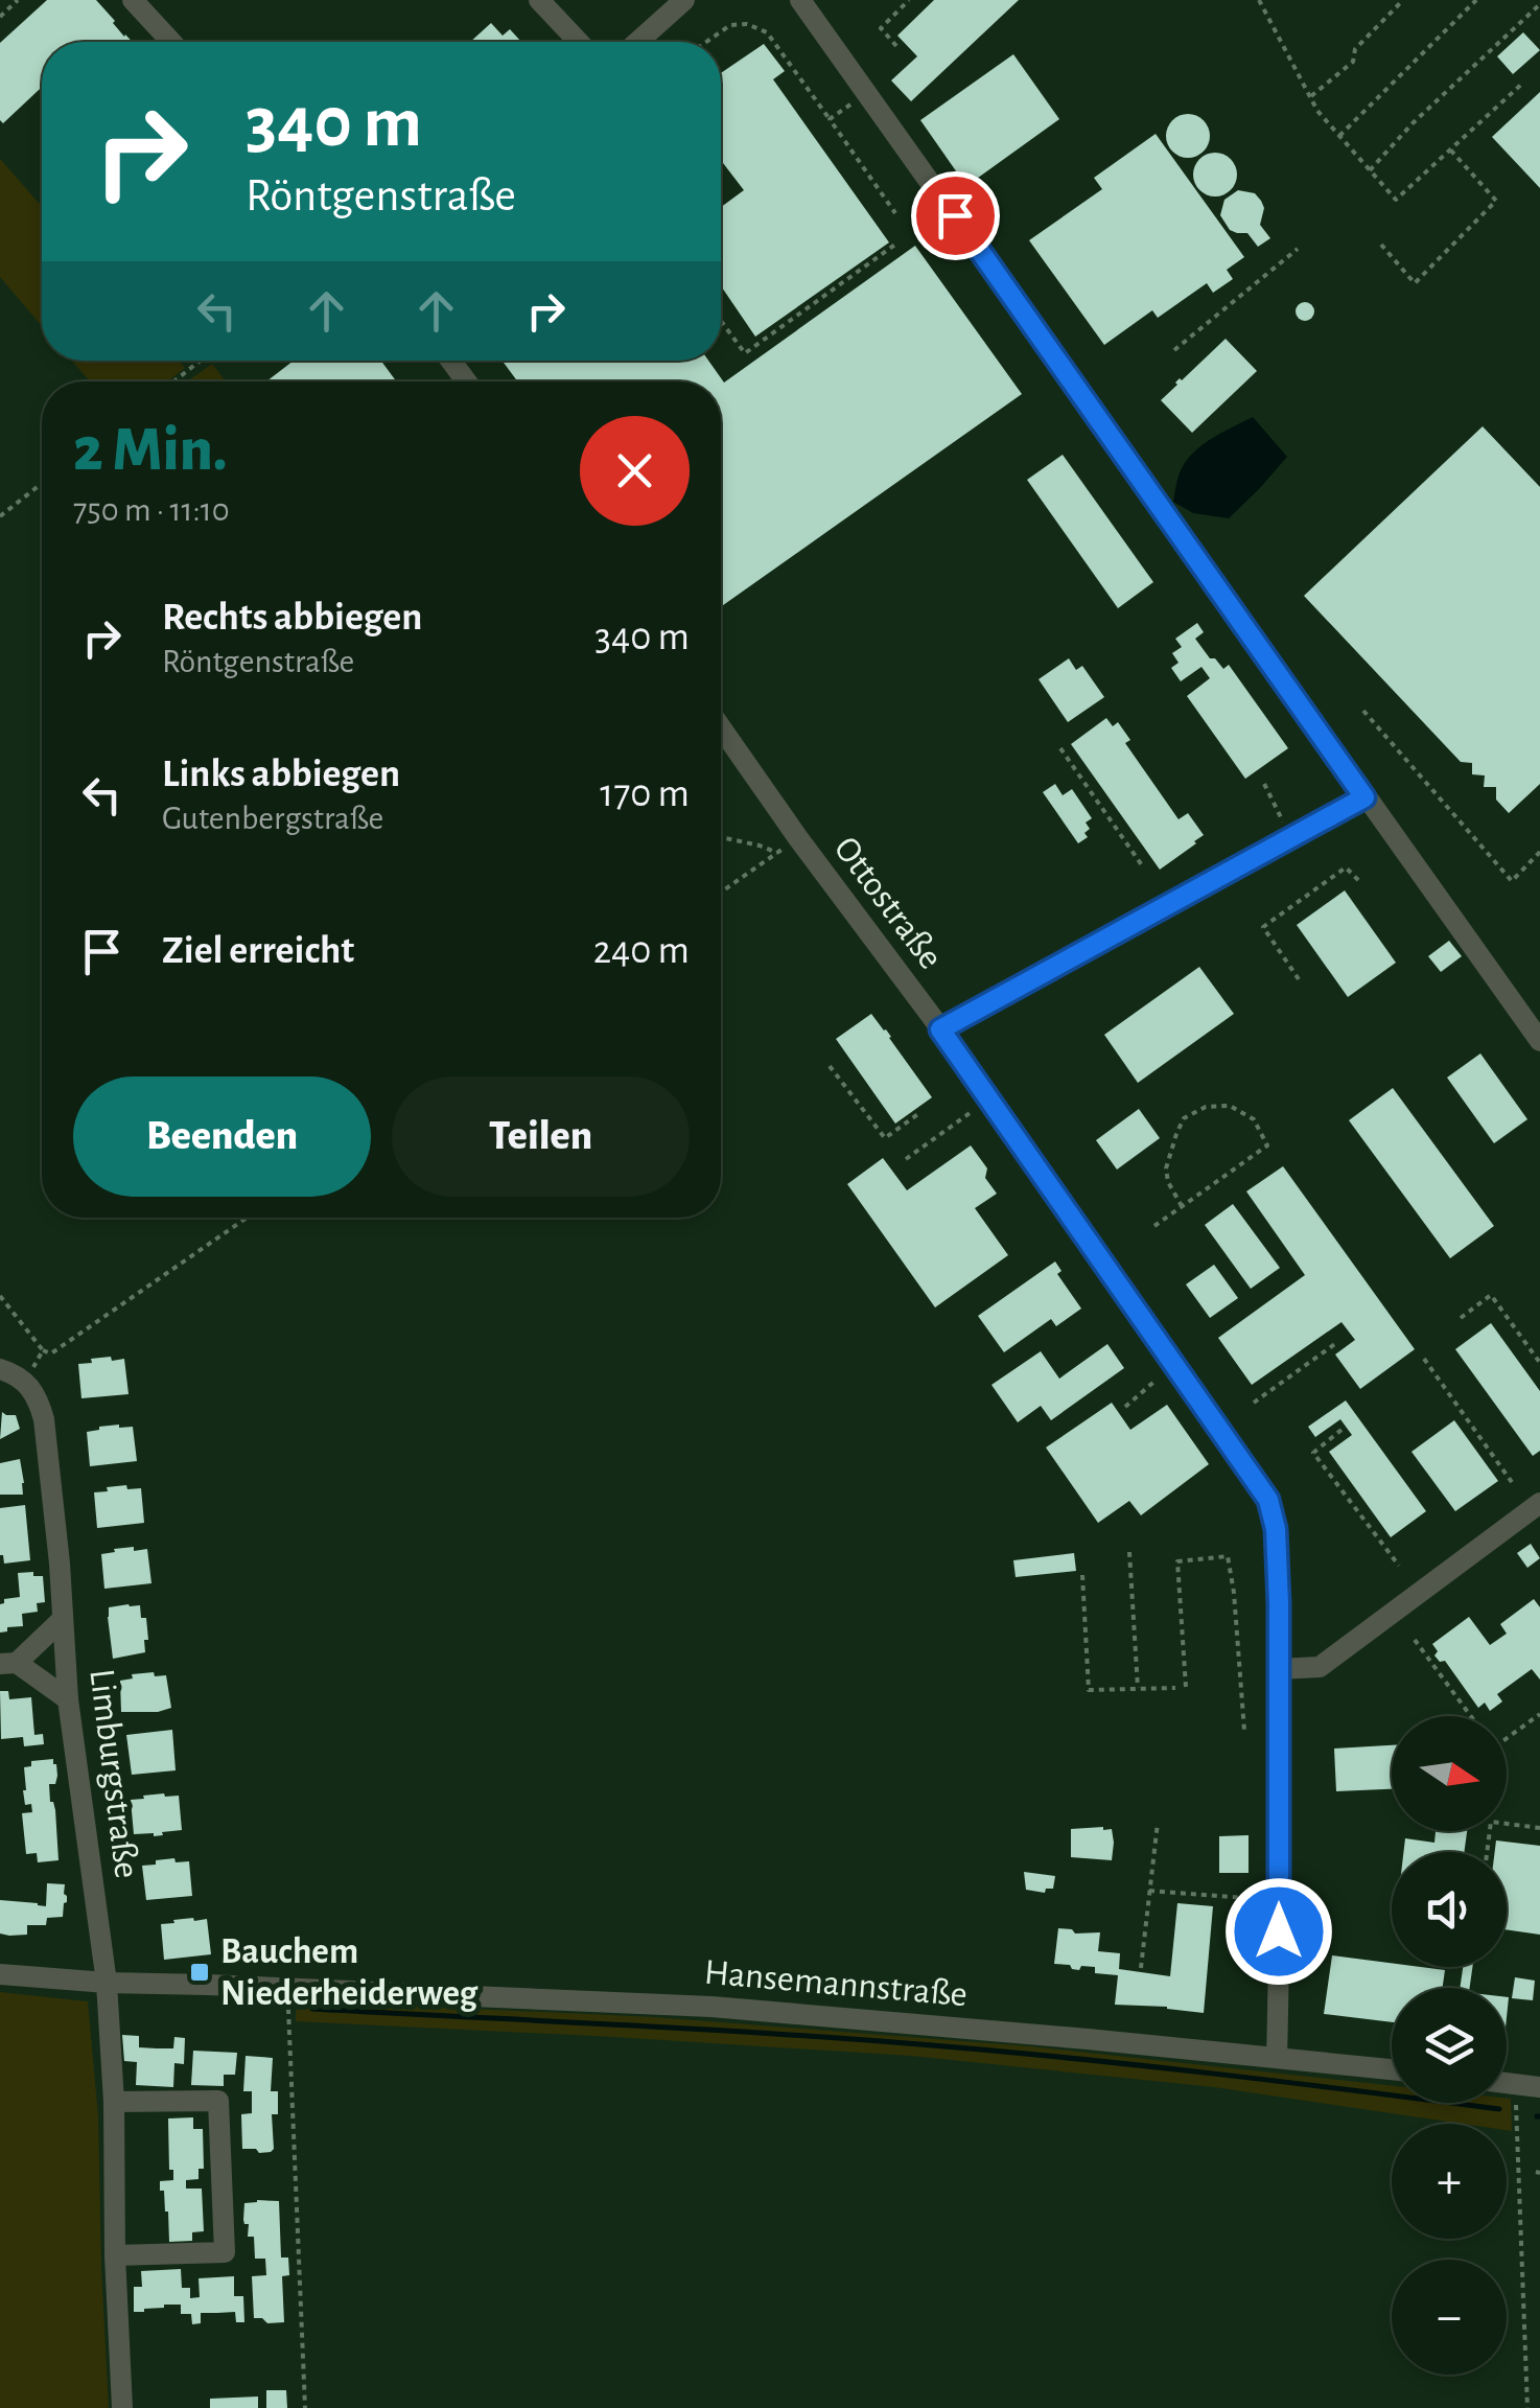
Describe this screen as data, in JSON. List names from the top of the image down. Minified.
{"streets":{"street":["Ottostraße","Limburgstraße","Hansemannstraße"]},"crossings":[["Ottostraße","Hansemannstraße"],["Limburgstraße","Hansemannstraße"]],"places":{"transit":["Bauchem Niederheiderweg"]},"north":"right","page":{"turn":["340 m","Röntgenstraße"],"heading":["2 Min.","750 m · 11:10"],"list":[{"name":"Rechts abbiegen","note":"Röntgenstraße","value":"340 m"},{"name":"Links abbiegen","note":"Gutenbergstraße","value":"170 m"},{"name":"Ziel erreicht","value":"240 m"}],"buttons":["Beenden","Teilen"],"map_buttons":["+","−"]}}
